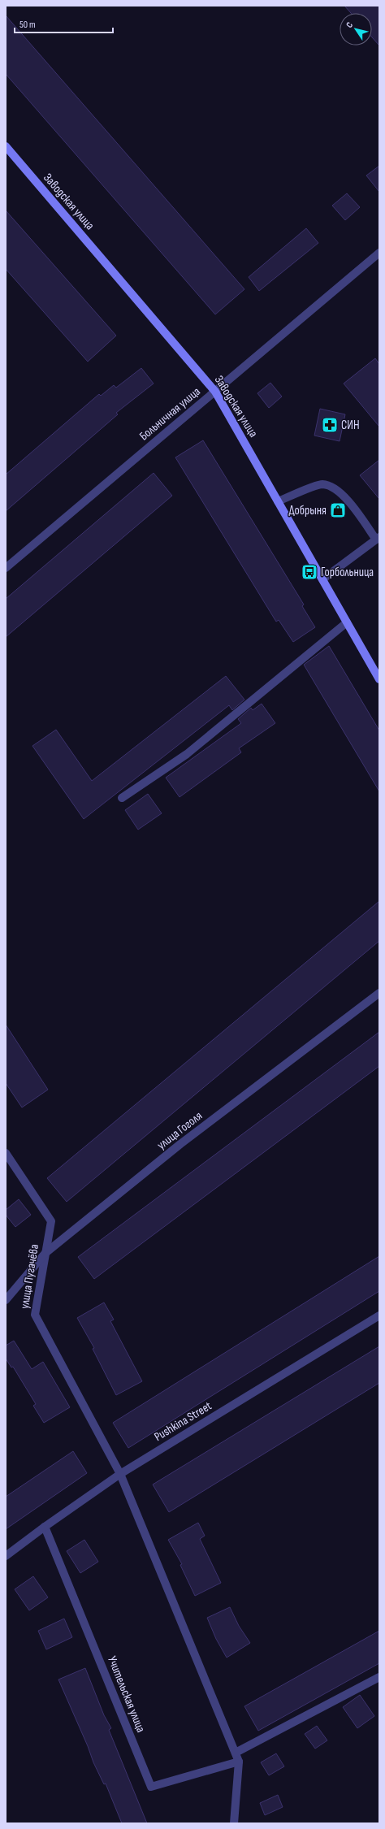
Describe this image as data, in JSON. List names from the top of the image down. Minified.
{"streets":{"street":["Заводская улица","Больничная улица","улица Гоголя","улица Пугачёва","Pushkina Street","Учительская улица"]},"crossings":[["Заводская улица","Больничная улица"],["улица Гоголя","улица Пугачёва"],["улица Пугачёва","Pushkina Street"],["Pushkina Street","Учительская улица"]],"places":{"pharmacy":["СИН"],"shop":["Добрыня"],"bus stop":["Горбольница"]},"scale_bar":"50 m","north":"top left"}
